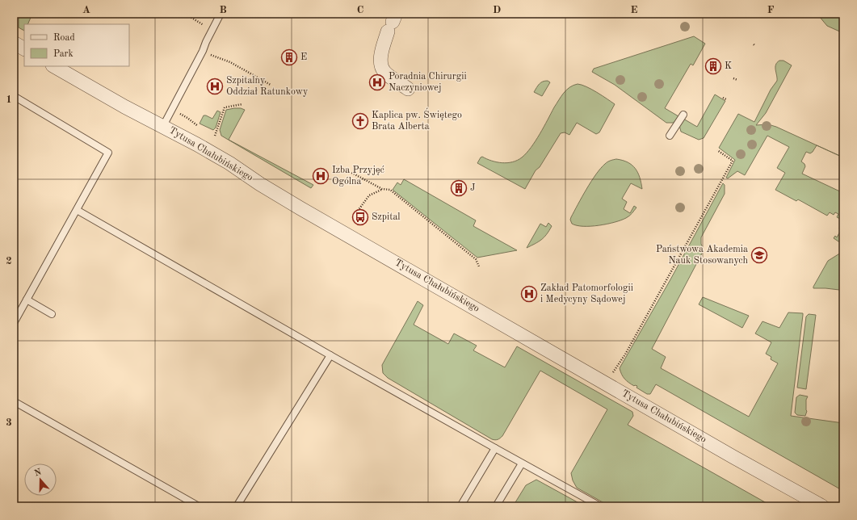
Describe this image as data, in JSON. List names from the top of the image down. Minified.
{"streets":{"street":["Tytusa Chałubińskiego"]},"places":{"building":["E","K","J"],"hospital":["Poradnia Chirurgii Naczyniowej","Szpitalny Oddział Ratunkowy","Izba Przyjęć Ogólna","Zakład Patomorfologii i Medycyny Sądowej"],"church":["Kaplica pw. Świętego Brata Alberta"],"bus stop":["Szpital"],"school or university":["Państwowa Akademia Nauk Stosowanych"]},"legend":["Road","Park"],"north":"top","grid":{"columns":["A","B","C","D","E","F"],"rows":["1","2","3"]}}
